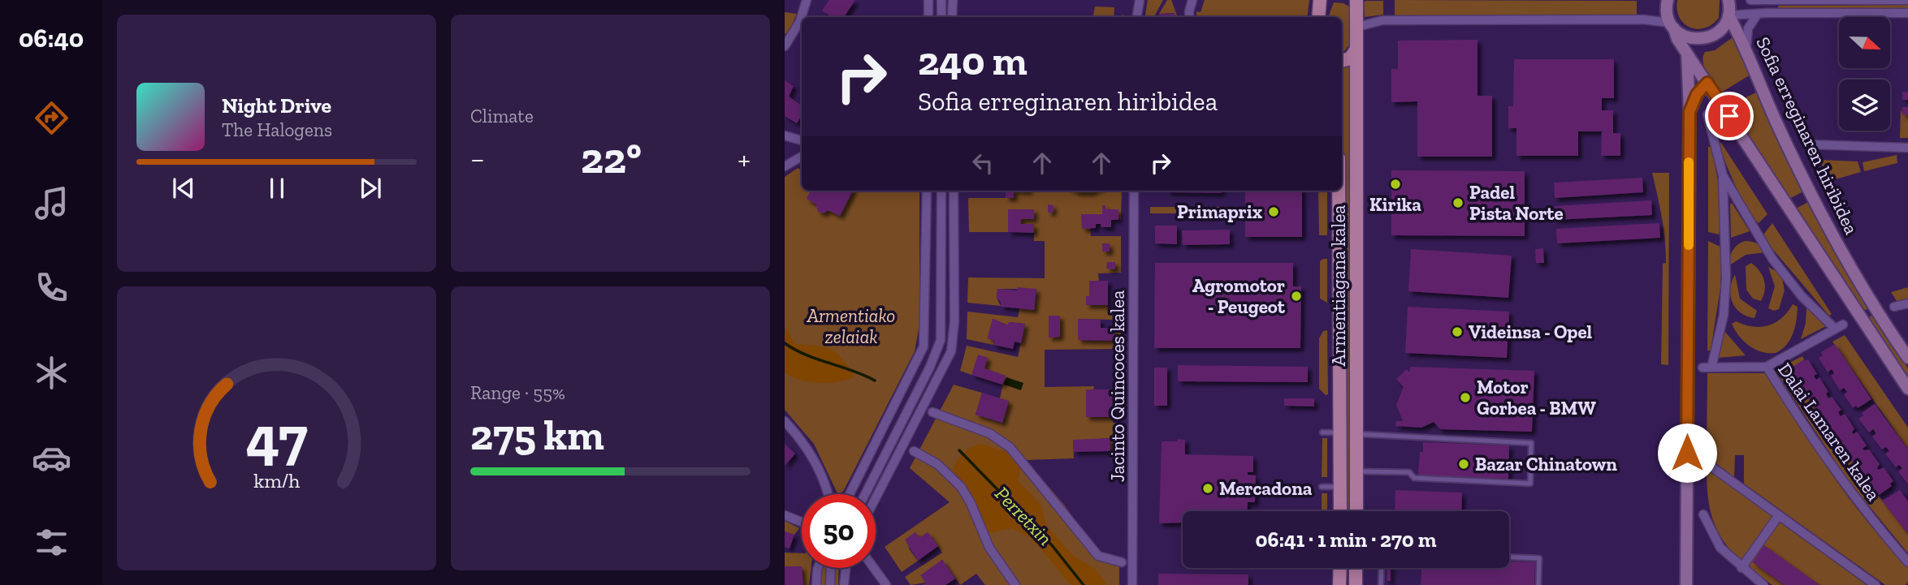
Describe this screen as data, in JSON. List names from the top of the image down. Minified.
{"streets":{"main road":["Sofia erreginaren hiribidea","Armentiagana kalea"],"street":["Jacinto Quincoces kalea","Dalai Lamaren kalea"]},"water":["Perretxin"],"parks":["Armentiako zelaiak"],"places":["Kirika","Padel Pista Norte","Primaprix","Agromotor - Peugeot","Videinsa - Opel","Motor Gorbea - BMW","Bazar Chinatown","Mercadona"],"north":"right","page":{"tabs":"06:40","tile":["Climate",["Range · 55%","275 km"]],"turn":["240 m","Sofia erreginaren hiribidea"],"song":["Night Drive","The Halogens"],"heat":["−","22°","+"],"limit":"50","trip":"06:41 · 1 min · 270 m","gauge":["47","km/h"]}}
